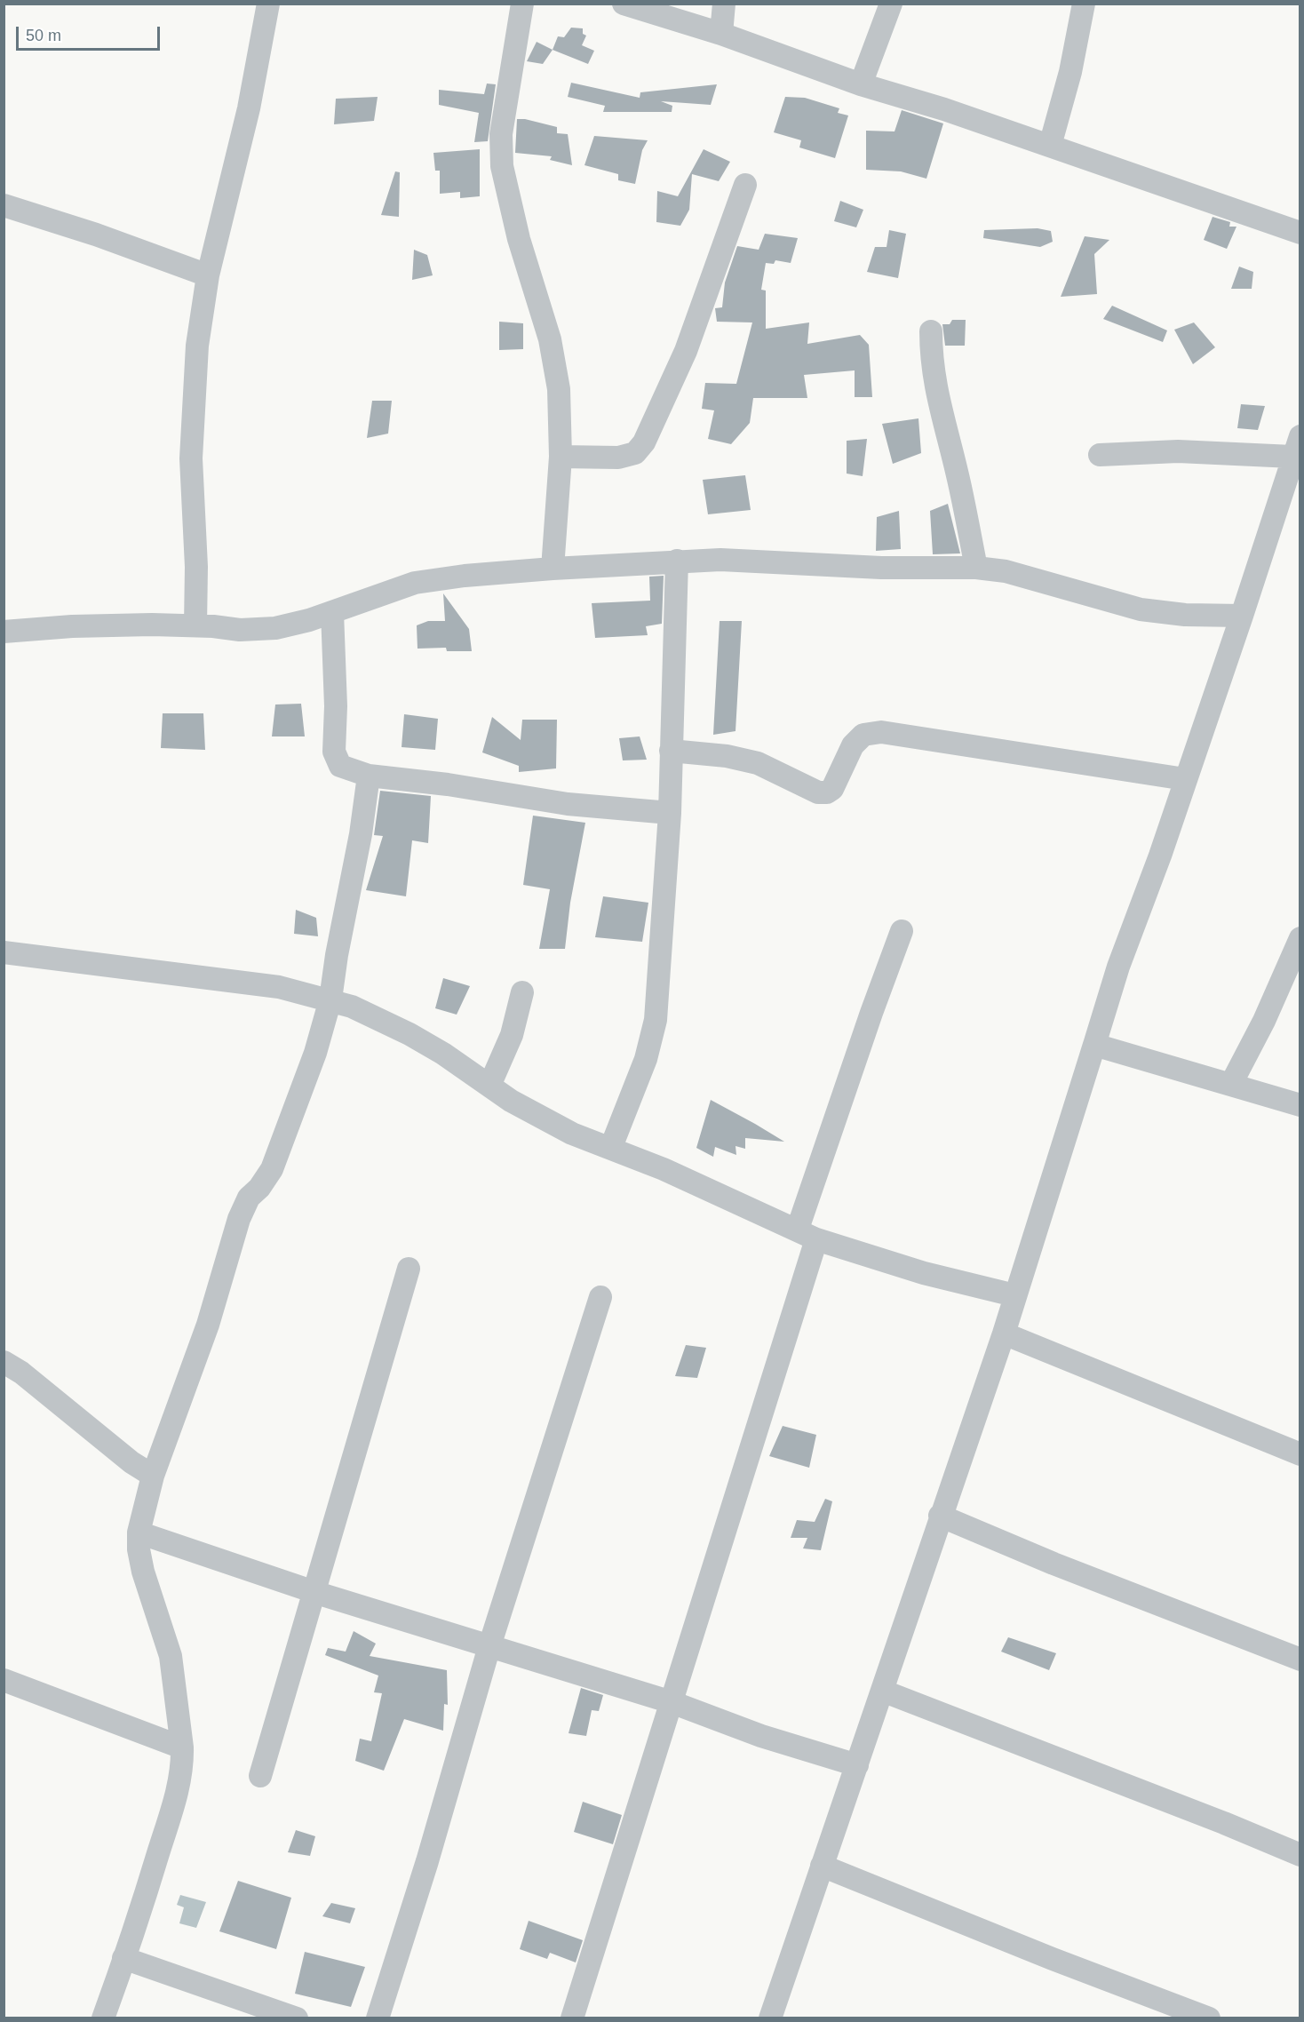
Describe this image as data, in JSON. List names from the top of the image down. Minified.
{"scale_bar":"50 m"}
